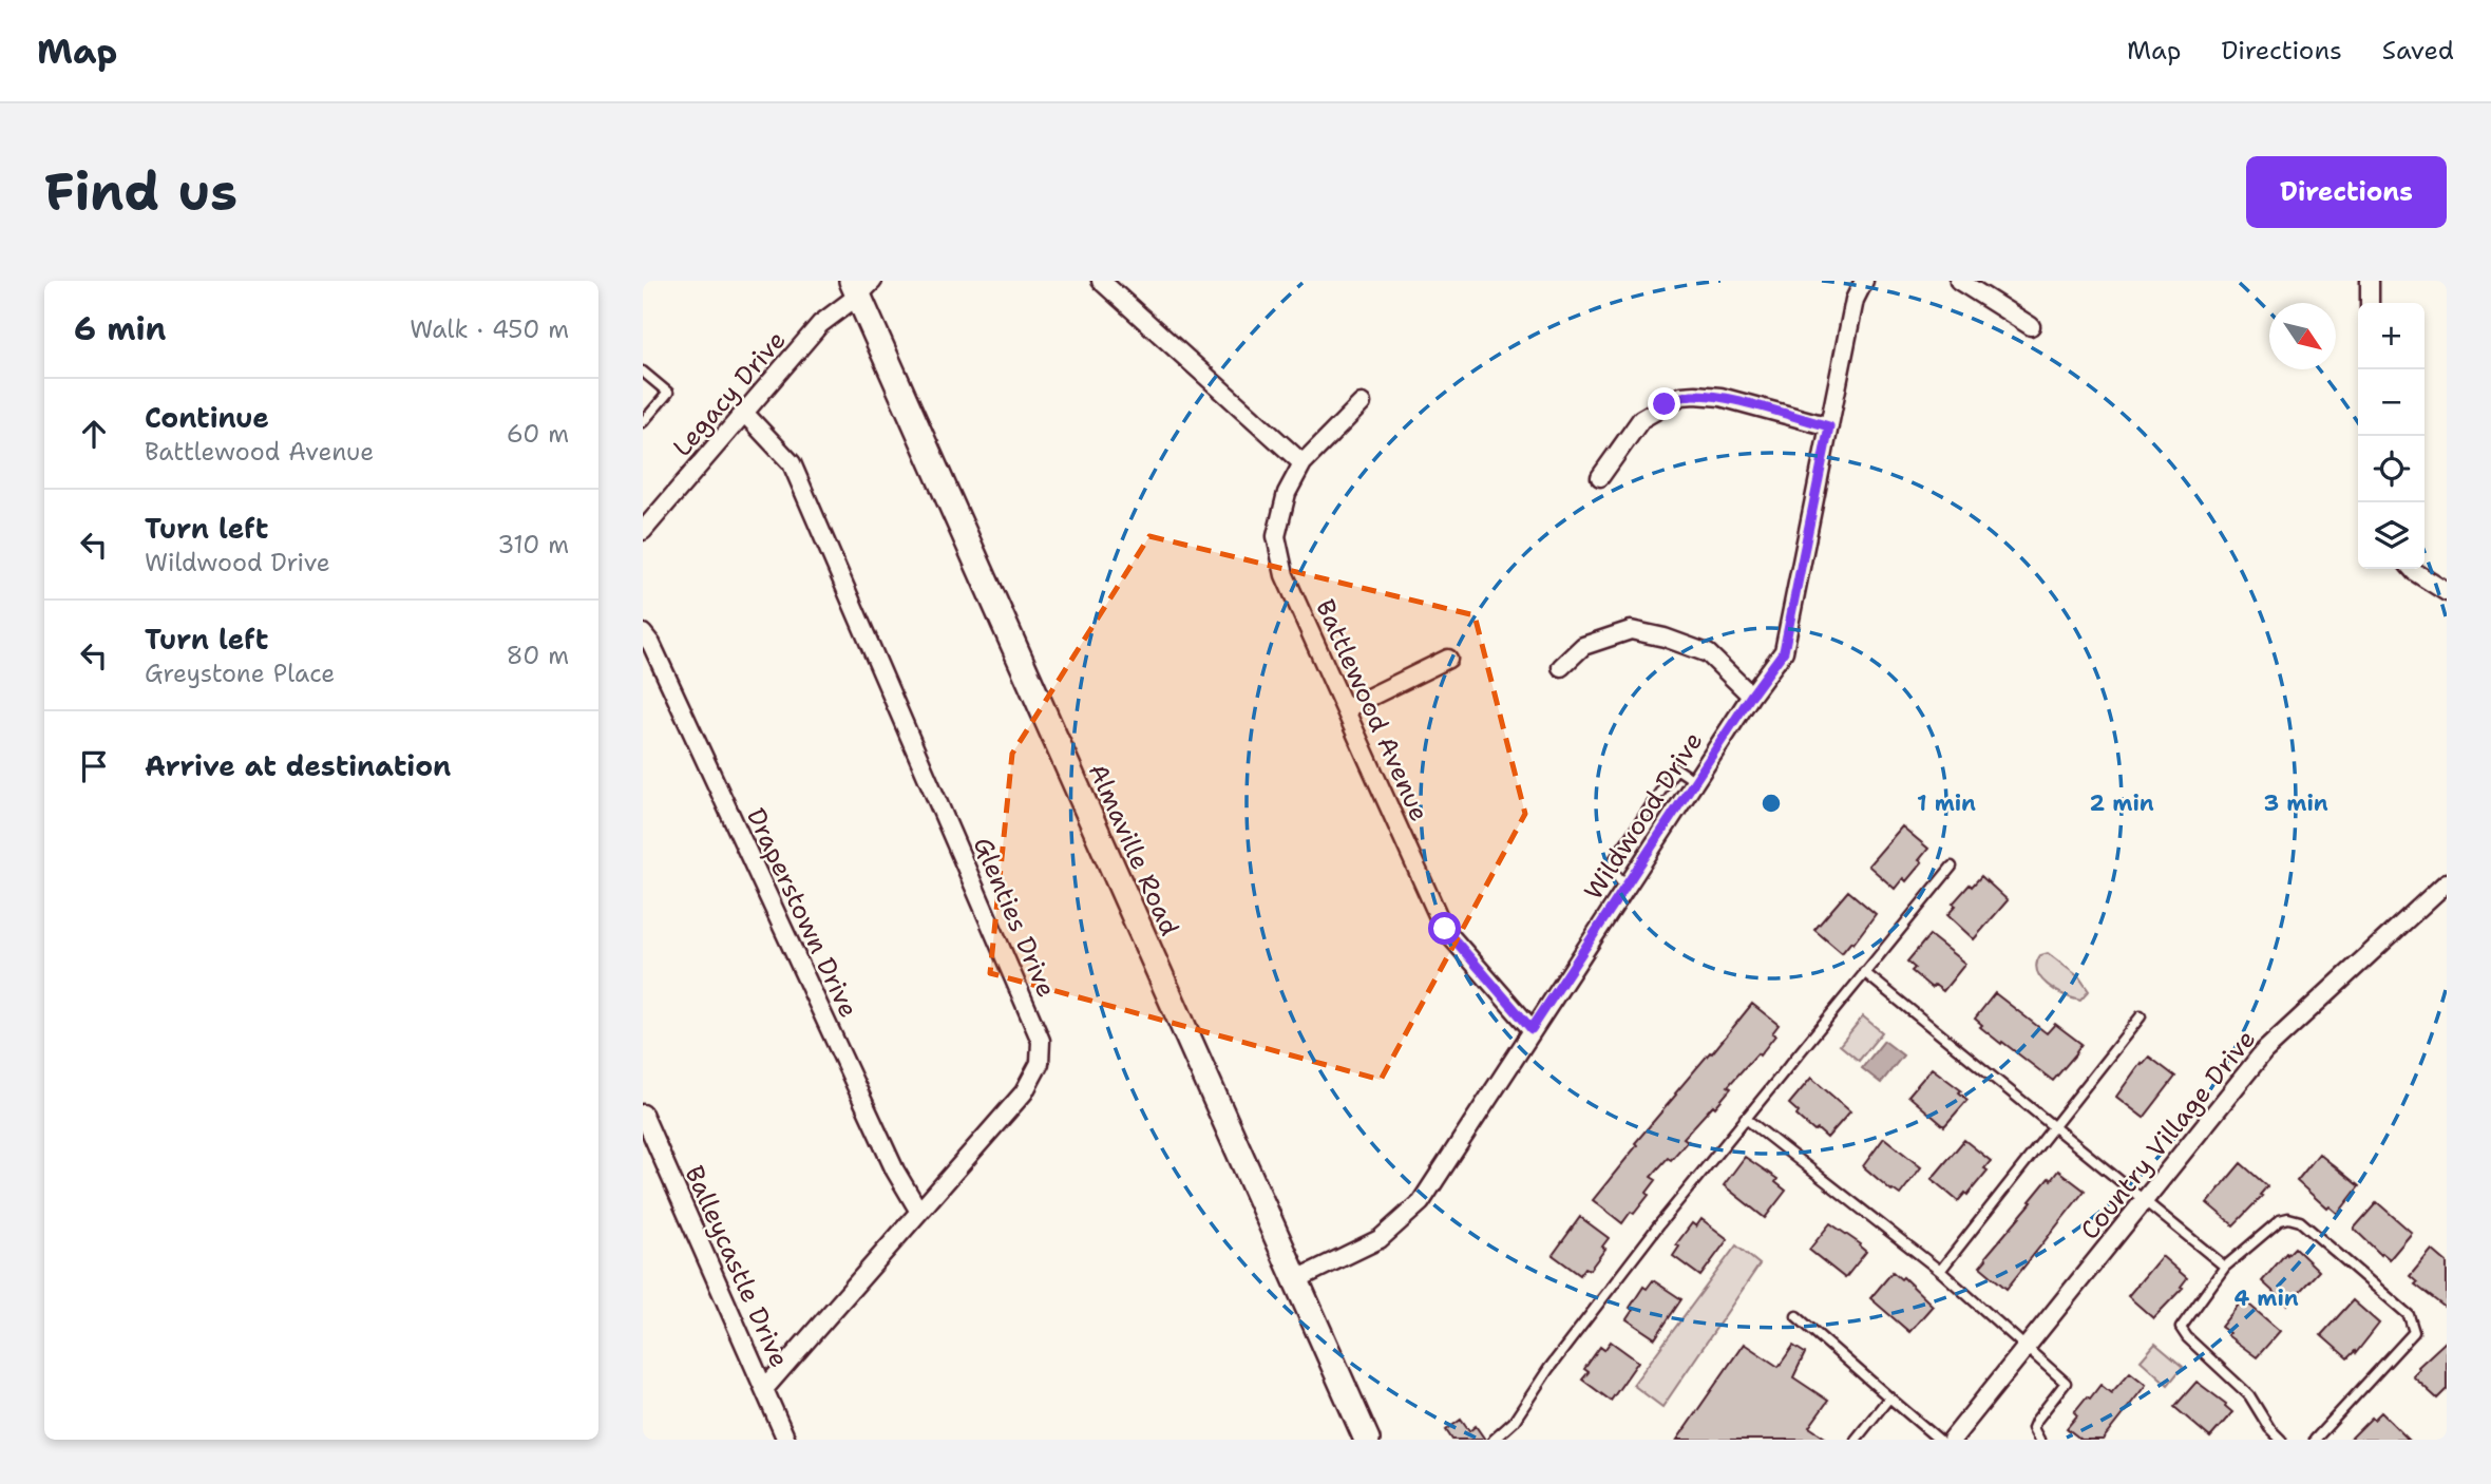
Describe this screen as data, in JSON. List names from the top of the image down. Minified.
{"streets":{"street":["Legacy Drive","Battlewood Avenue","Wildwood Drive","Almaville Road","Draperstown Drive","Glenties Drive","Country Village Drive","Balleycastle Drive"]},"crossings":[["Legacy Drive","Almaville Road"],["Legacy Drive","Glenties Drive"],["Battlewood Avenue","Wildwood Drive"],["Wildwood Drive","Almaville Road"],["Draperstown Drive","Glenties Drive"],["Glenties Drive","Balleycastle Drive"]],"north":"bottom right","page":{"header":"Map","nav":["Map","Directions","Saved"],"buttons":"Directions","title":"Find us","heading":["6 min","Walk · 450 m"],"map_buttons":["+","−"],"list":[["Continue","Battlewood Avenue","60 m"],["Turn left","Wildwood Drive","310 m"],["Turn left","Greystone Place","80 m"],"Arrive at destination"]},"rings":["1 min","2 min","3 min","4 min"]}
